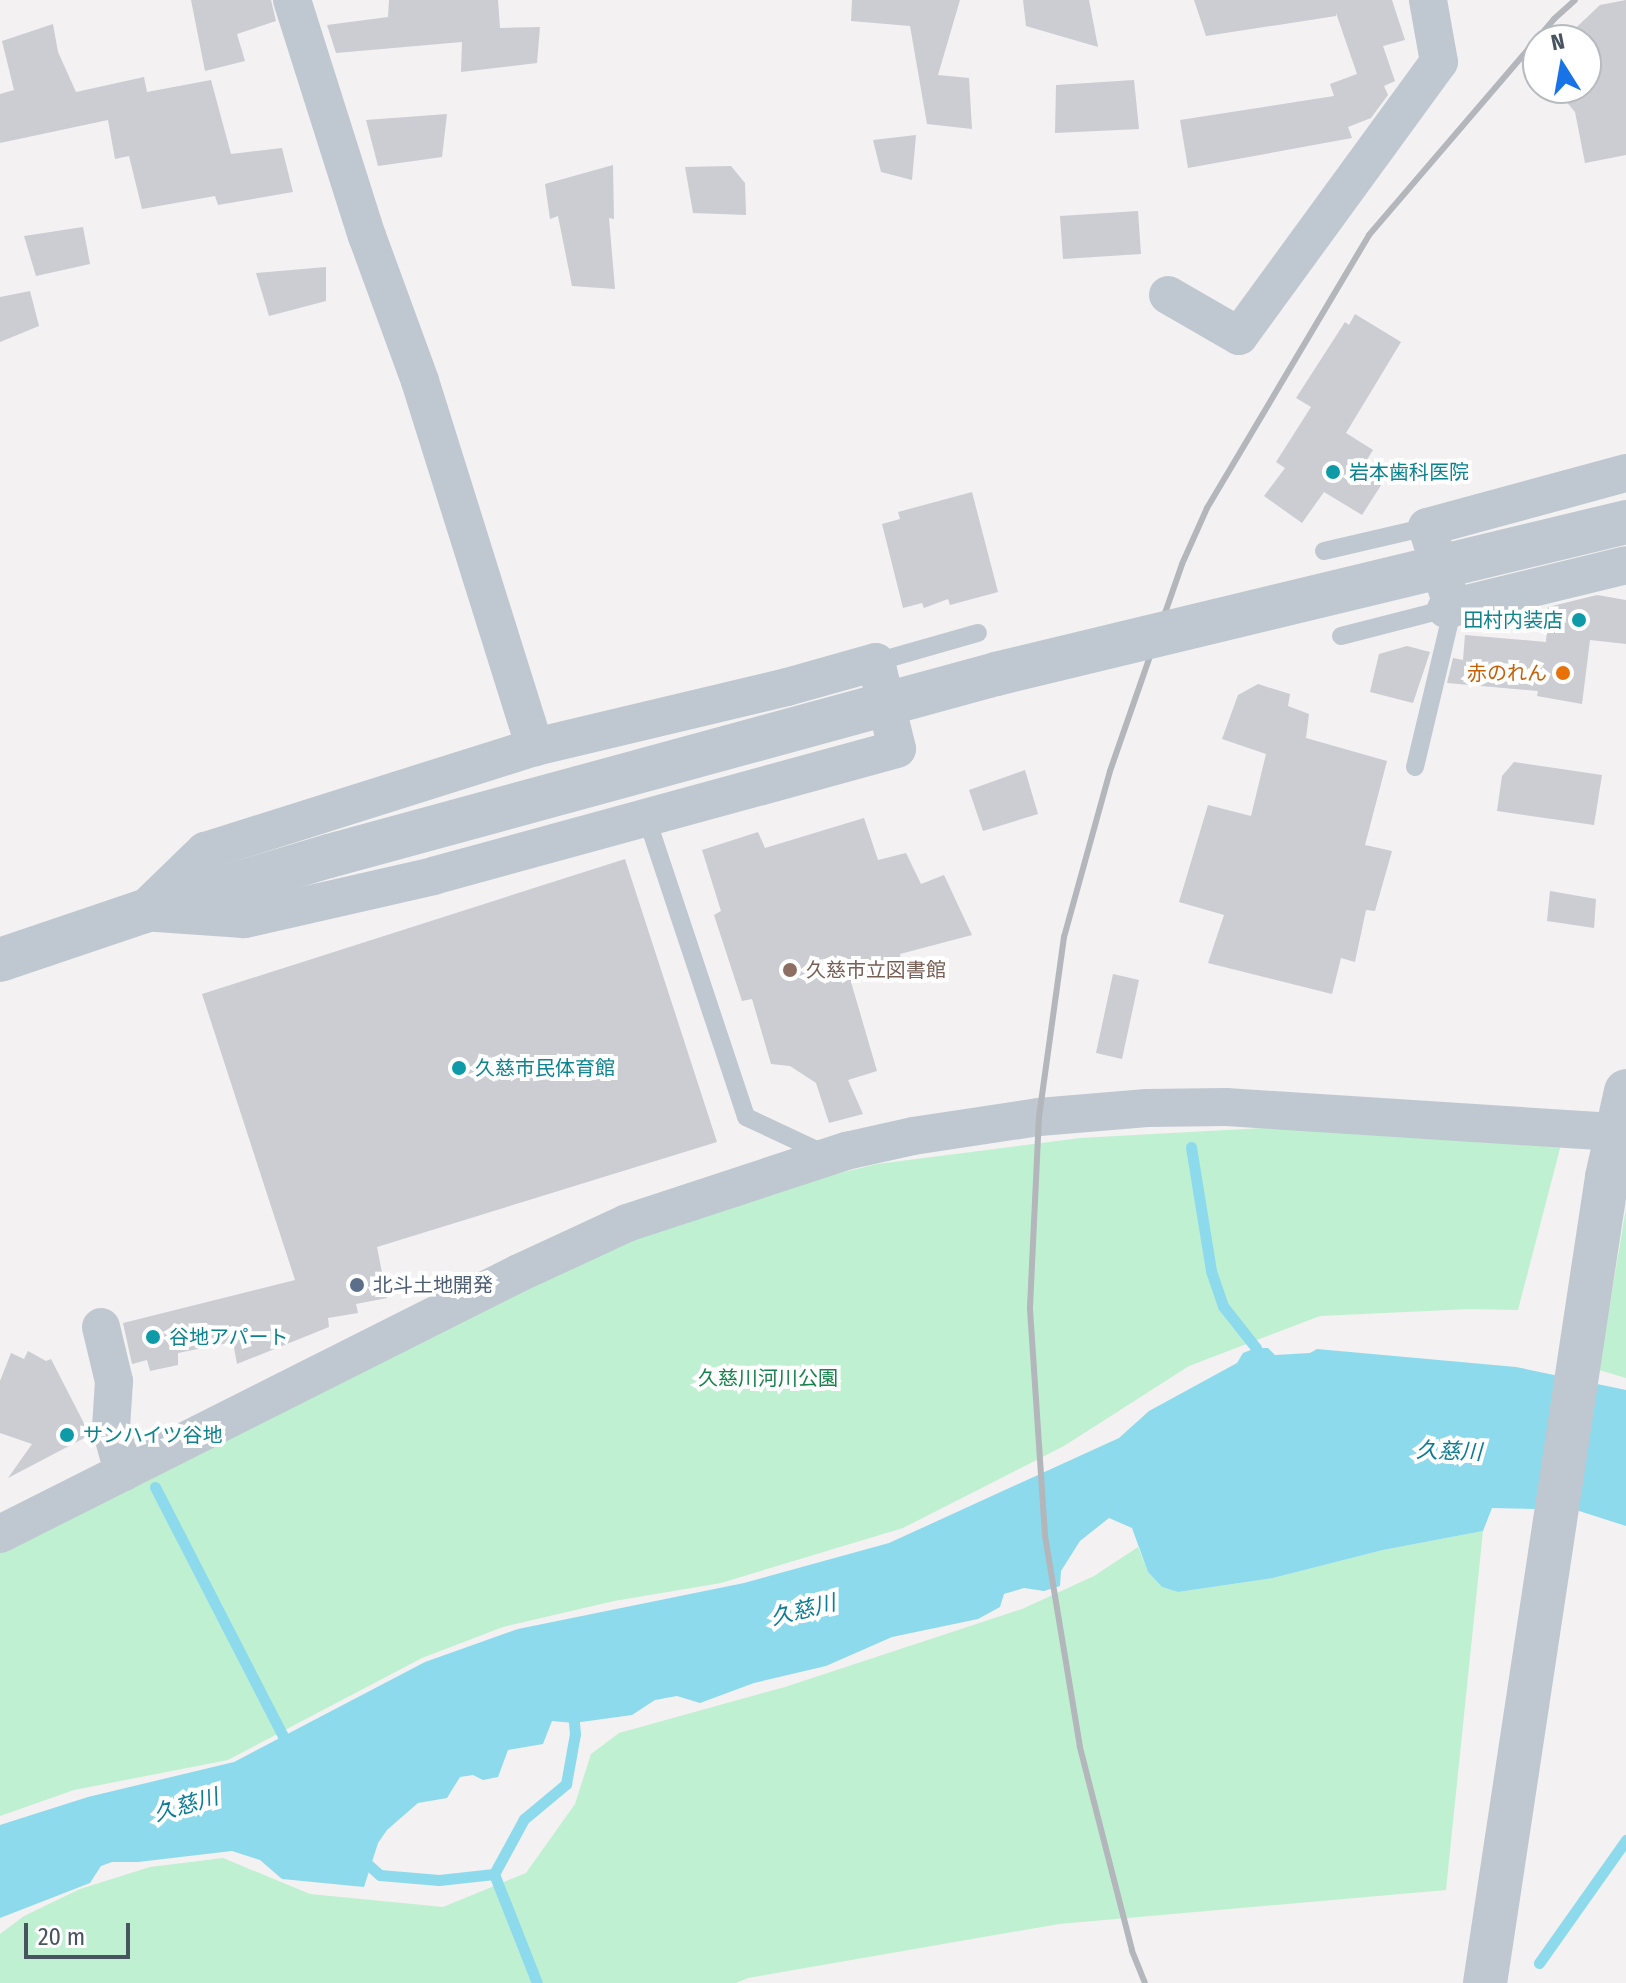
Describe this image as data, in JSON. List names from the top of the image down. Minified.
{"water":["久慈川"],"parks":["久慈川河川公園"],"places":["岩本歯科医院","田村内装店","赤のれん","久慈市立図書館","久慈市民体育館","北斗土地開発","谷地アパート","サンハイツ谷地"],"scale_bar":"20 m","north":"top"}
